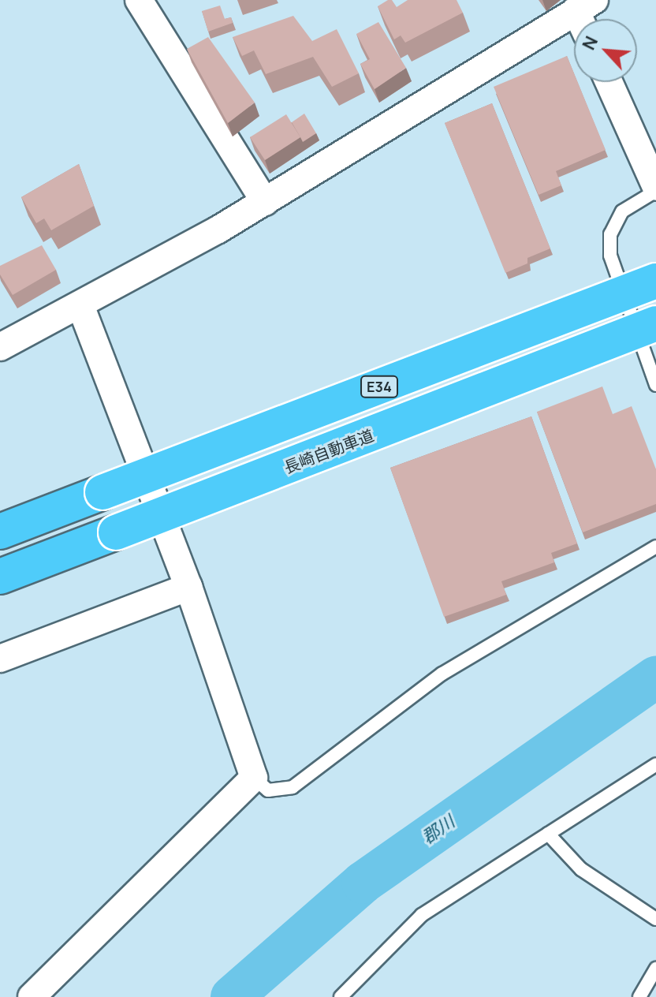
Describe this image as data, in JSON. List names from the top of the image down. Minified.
{"streets":{"highway":["E34","長崎自動車道"]},"water":["郡川"],"north":"top left"}
